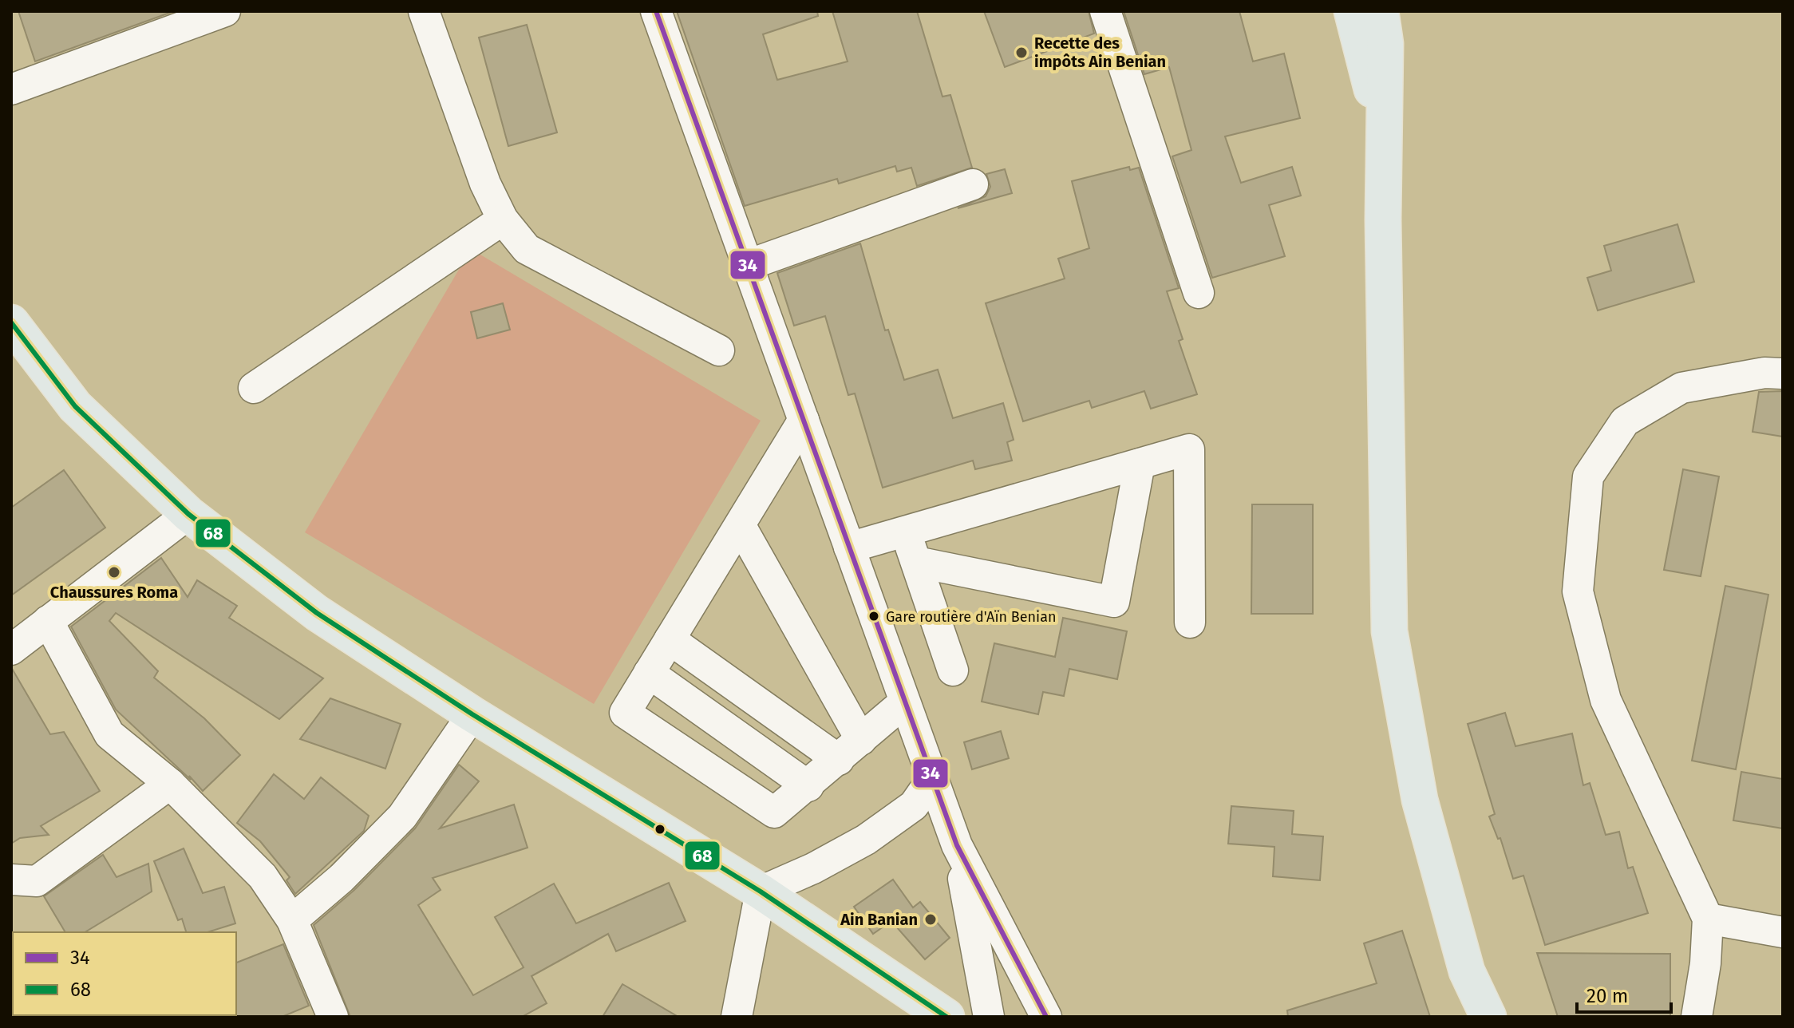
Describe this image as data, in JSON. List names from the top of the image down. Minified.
{"places":["Recette des impôts Ain Benian","Chaussures Roma","Gare routière d'Aïn Benian","Ain Banian"],"lines":["transit line 34","transit line 68"],"legend":["34","68"],"scale_bar":"20 m"}
